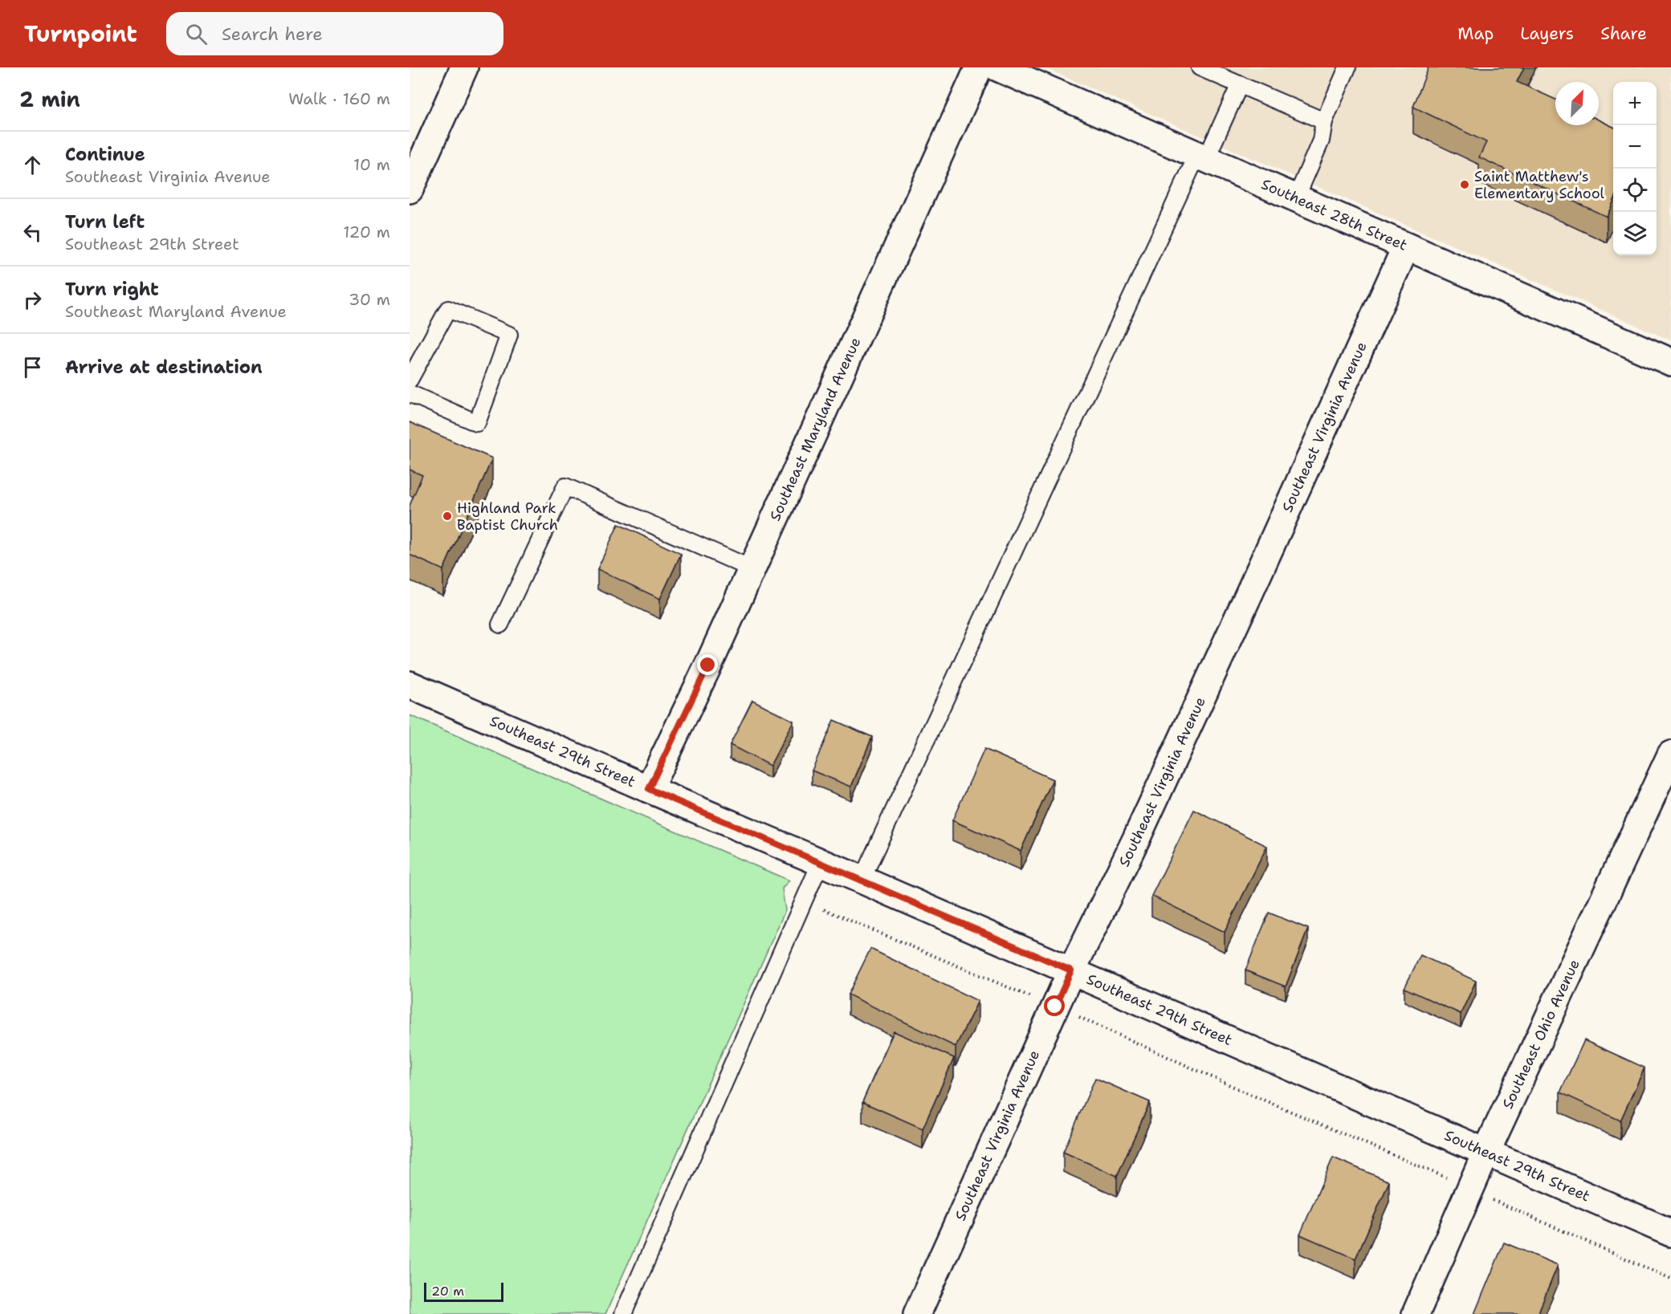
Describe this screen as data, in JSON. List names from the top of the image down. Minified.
{"streets":{"street":["Southeast 28th Street","Southeast Virginia Avenue","Southeast Maryland Avenue","Southeast 29th Street","Southeast Ohio Avenue"]},"crossings":[["Southeast 28th Street","Southeast Virginia Avenue"],["Southeast Virginia Avenue","Southeast 29th Street"],["Southeast Maryland Avenue","Southeast 29th Street"],["Southeast 29th Street","Southeast Ohio Avenue"]],"places":["Saint Matthew's Elementary School","Highland Park Baptist Church"],"scale_bar":"20 m","north":"top right","page":{"header":"Turnpoint","search":"Search here","nav":["Map","Layers","Share"],"heading":["2 min","Walk · 160 m"],"map_buttons":["+","−"],"list":[["Continue","Southeast Virginia Avenue","10 m"],["Turn left","Southeast 29th Street","120 m"],["Turn right","Southeast Maryland Avenue","30 m"],"Arrive at destination"],"scale":"20 m"}}
